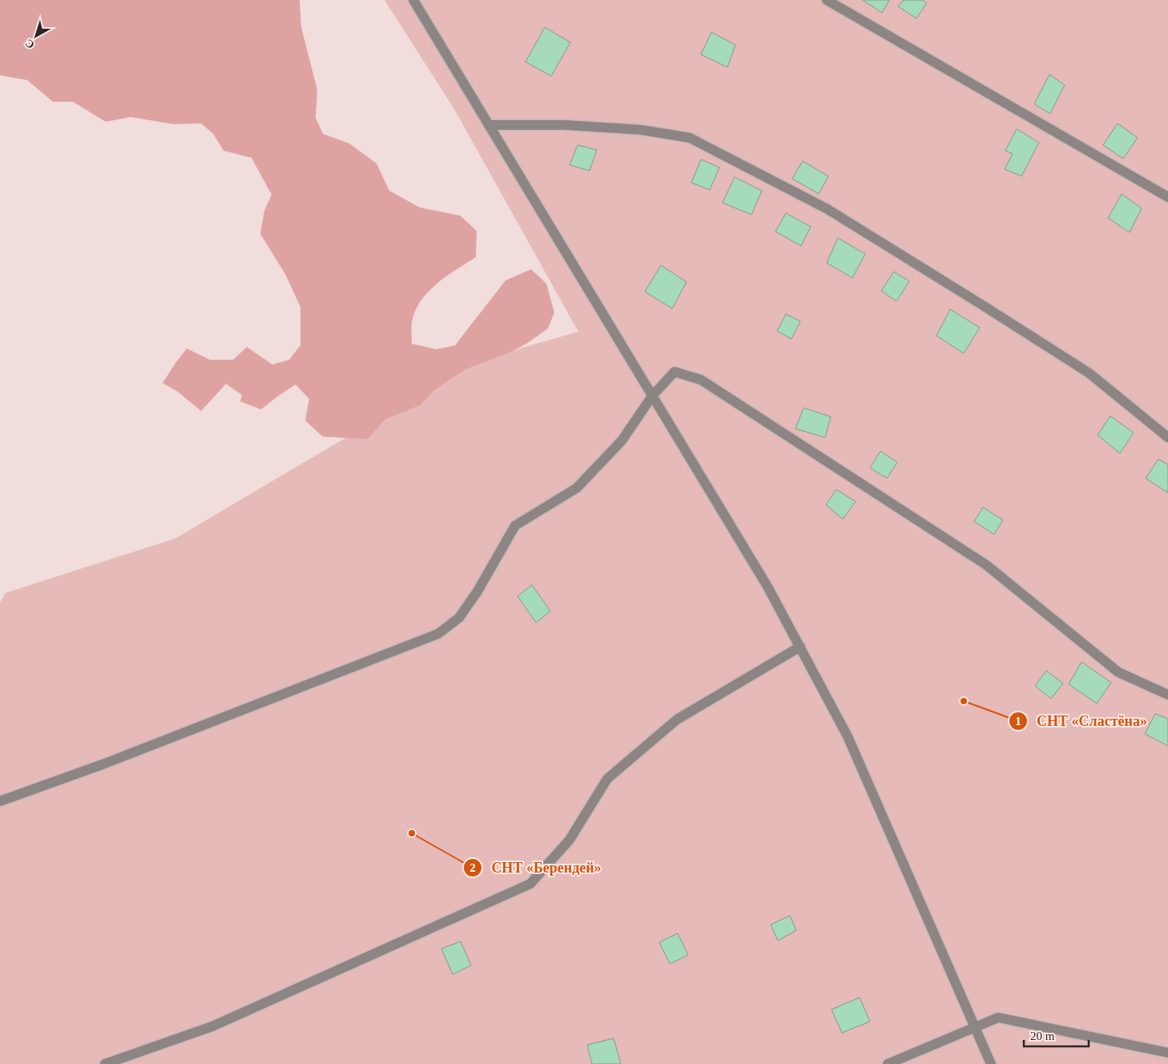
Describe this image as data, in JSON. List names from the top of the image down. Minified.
{"places":["СНТ «Сластёна»","СНТ «Берендей»"],"scale_bar":"20 m","north":"bottom left"}
